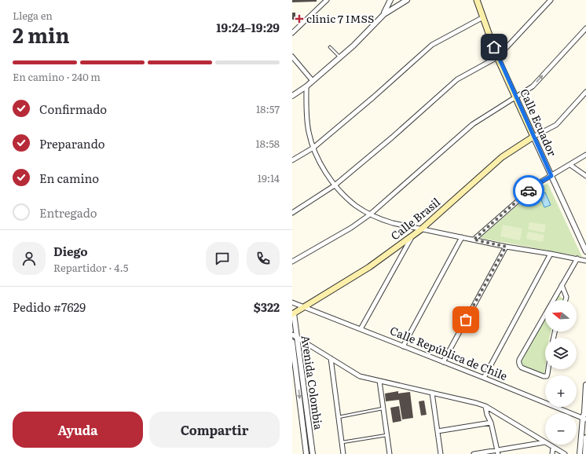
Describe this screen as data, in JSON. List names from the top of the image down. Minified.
{"streets":{"main road":["Calle Ecuador","Calle Brasil"],"street":["Calle República de Chile","Avenida Colombia"]},"crossings":[["Calle Ecuador","Calle Brasil"],["Calle Brasil","Calle República de Chile"],["Calle Brasil","Avenida Colombia"]],"places":{"health":["clinic 7 IMSS"]},"north":"left","page":{"heading":["2 min","Llega en","19:24–19:29"],"panel":["Diego","Repartidor · 4.5","Pedido #7629","$322"],"bar":"En camino · 240 m","list":[["Confirmado","18:57"],["Preparando","18:58"],["En camino","19:14"],"Entregado"],"map_buttons":["+","−"],"buttons":["Ayuda","Compartir"]}}
